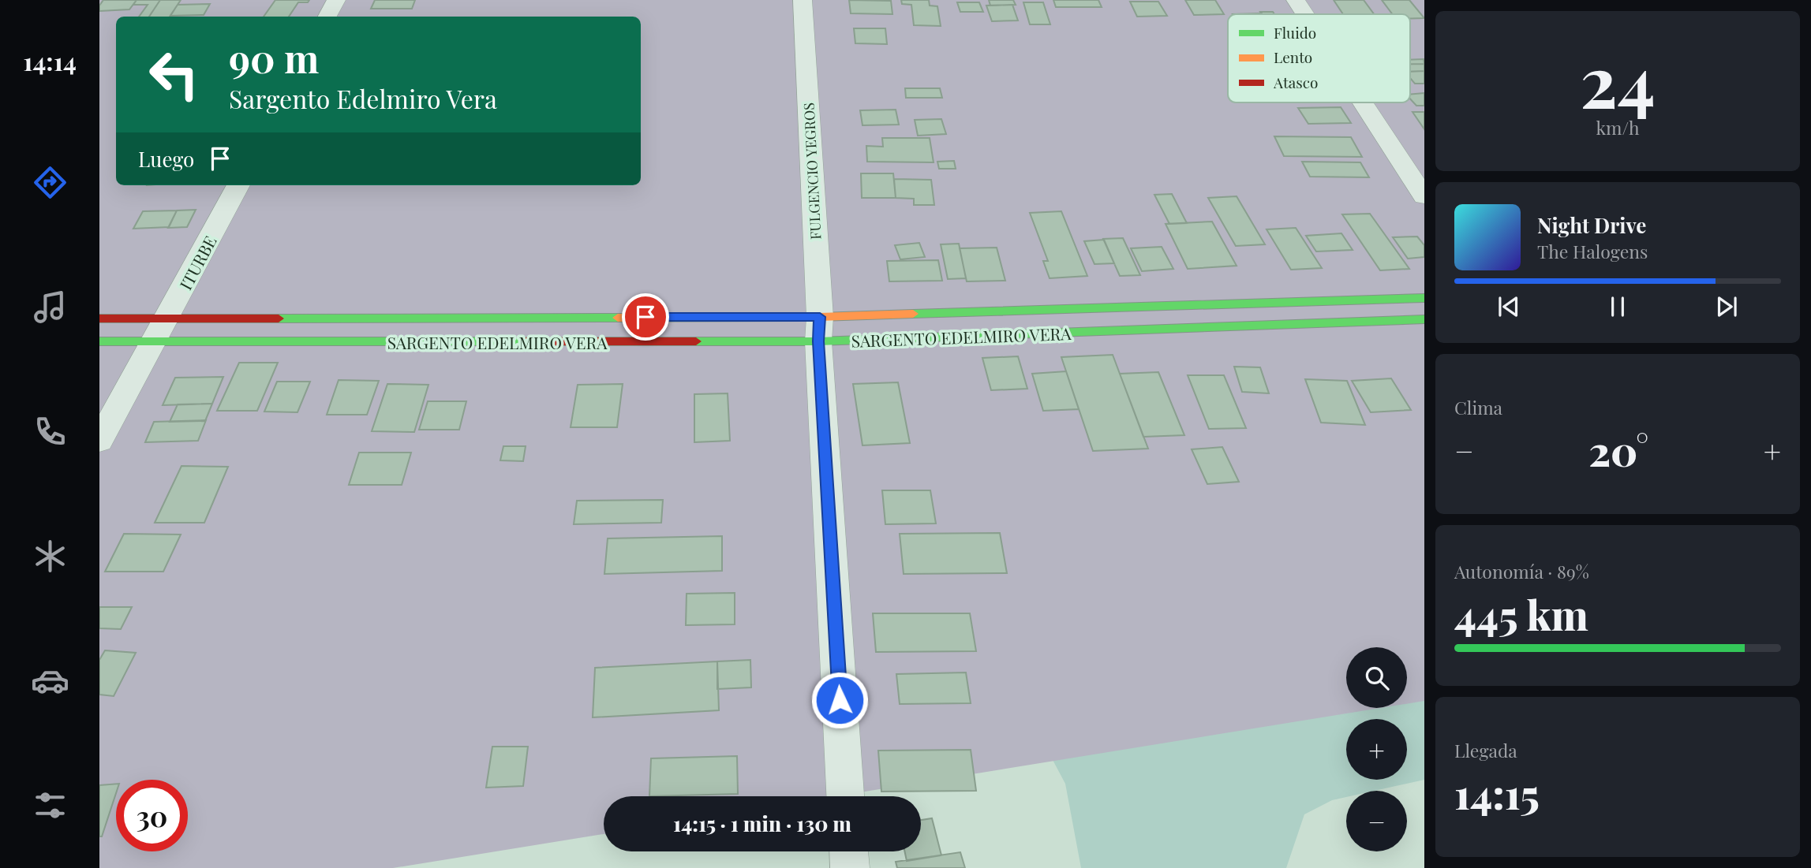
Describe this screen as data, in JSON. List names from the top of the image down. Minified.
{"streets":{"street":["FULGENCIO YEGROS","ITURBE","SARGENTO EDELMIRO VERA"]},"crossings":[["FULGENCIO YEGROS","SARGENTO EDELMIRO VERA"],["ITURBE","SARGENTO EDELMIRO VERA"]],"legend":["Fluido","Lento","Atasco"],"page":{"tabs":"14:14","tile":[["24","km/h"],"Clima",["Autonomía · 89%","445 km"],["Llegada","14:15"]],"turn":["90 m","Sargento Edelmiro Vera"],"then":"Luego","song":["Night Drive","The Halogens"],"heat":["−","20°","+"],"map_buttons":["+","−"],"limit":"30","trip":"14:15 · 1 min · 130 m"}}
